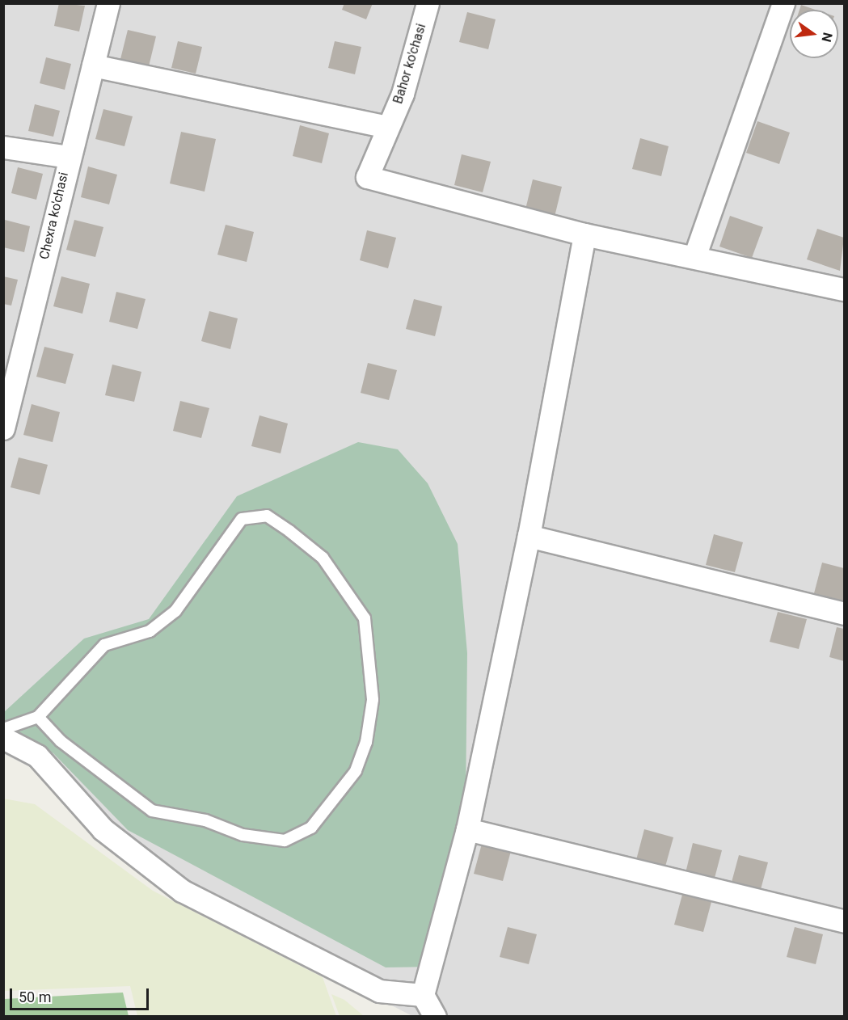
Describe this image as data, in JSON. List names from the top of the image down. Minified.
{"streets":{"street":["Bahor ko'chasi","Chexra ko'chasi"]},"scale_bar":"50 m","north":"right"}
